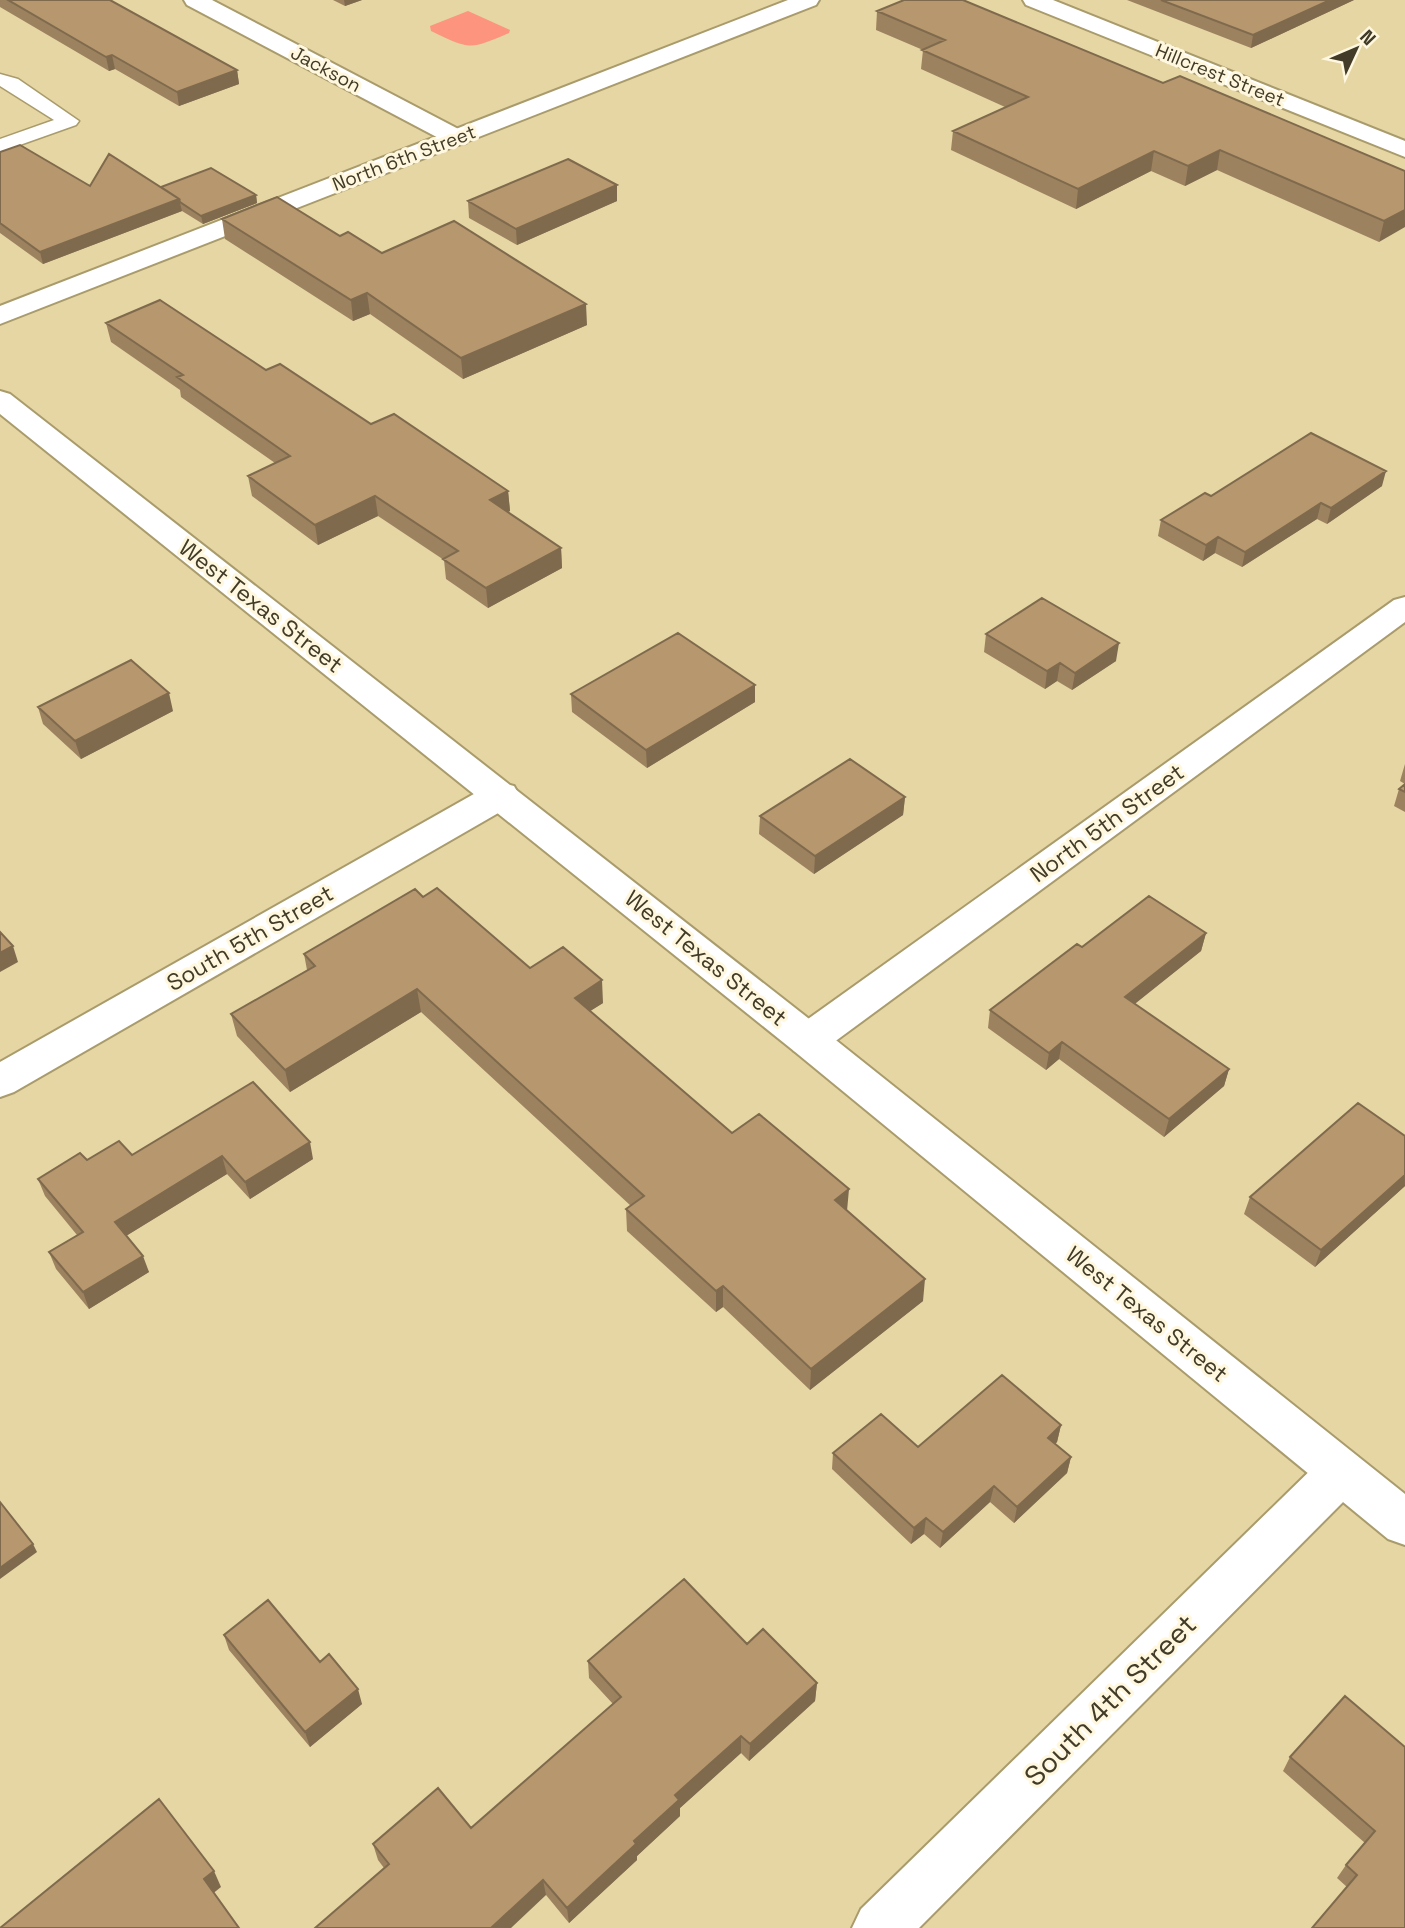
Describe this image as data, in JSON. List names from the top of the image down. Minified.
{"streets":{"street":["Jackson","Hillcrest Street","North 6th Street","West Texas Street","North 5th Street","South 5th Street","South 4th Street"]},"crossings":[["Jackson","North 6th Street"],["West Texas Street","North 5th Street"],["West Texas Street","South 5th Street"],["West Texas Street","South 4th Street"]],"north":"top right"}
